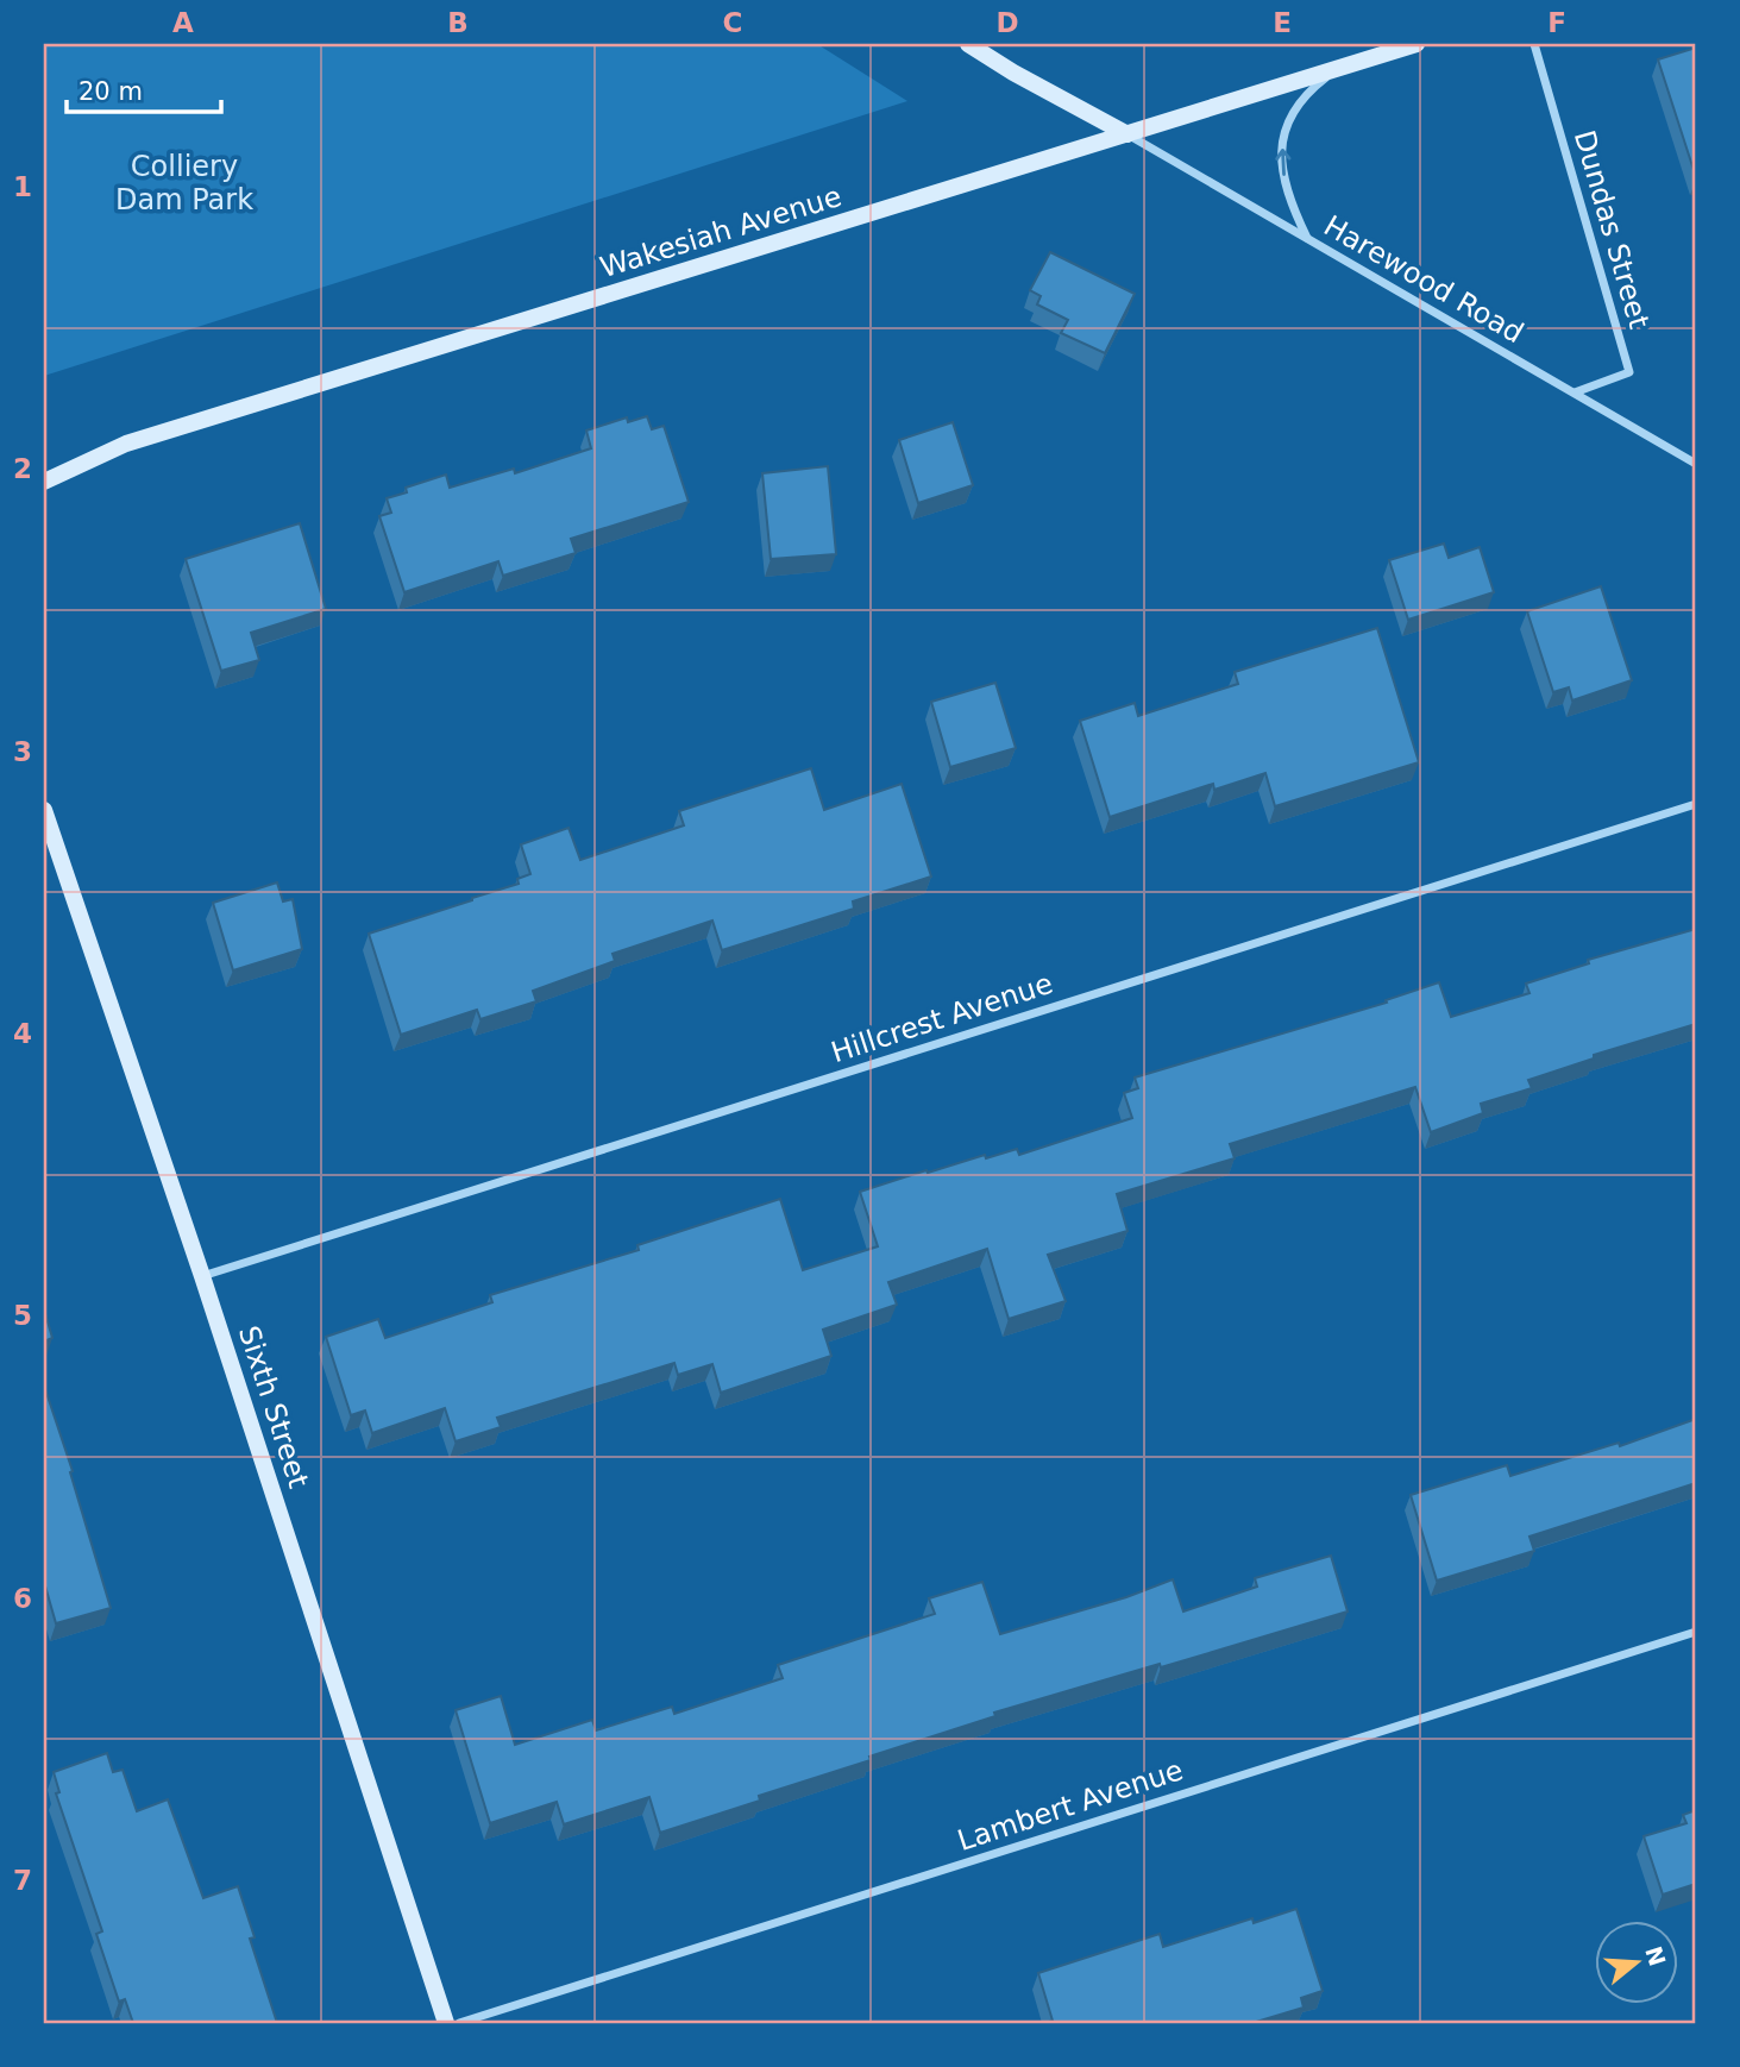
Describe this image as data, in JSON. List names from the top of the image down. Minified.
{"streets":{"street":["Dundas Street","Wakesiah Avenue","Harewood Road","Hillcrest Avenue","Sixth Street","Lambert Avenue"]},"crossings":[["Dundas Street","Harewood Road"],["Wakesiah Avenue","Harewood Road"],["Hillcrest Avenue","Sixth Street"]],"parks":["Colliery Dam Park"],"scale_bar":"20 m","north":"right","grid":{"columns":["A","B","C","D","E","F"],"rows":["1","2","3","4","5","6","7"]}}
